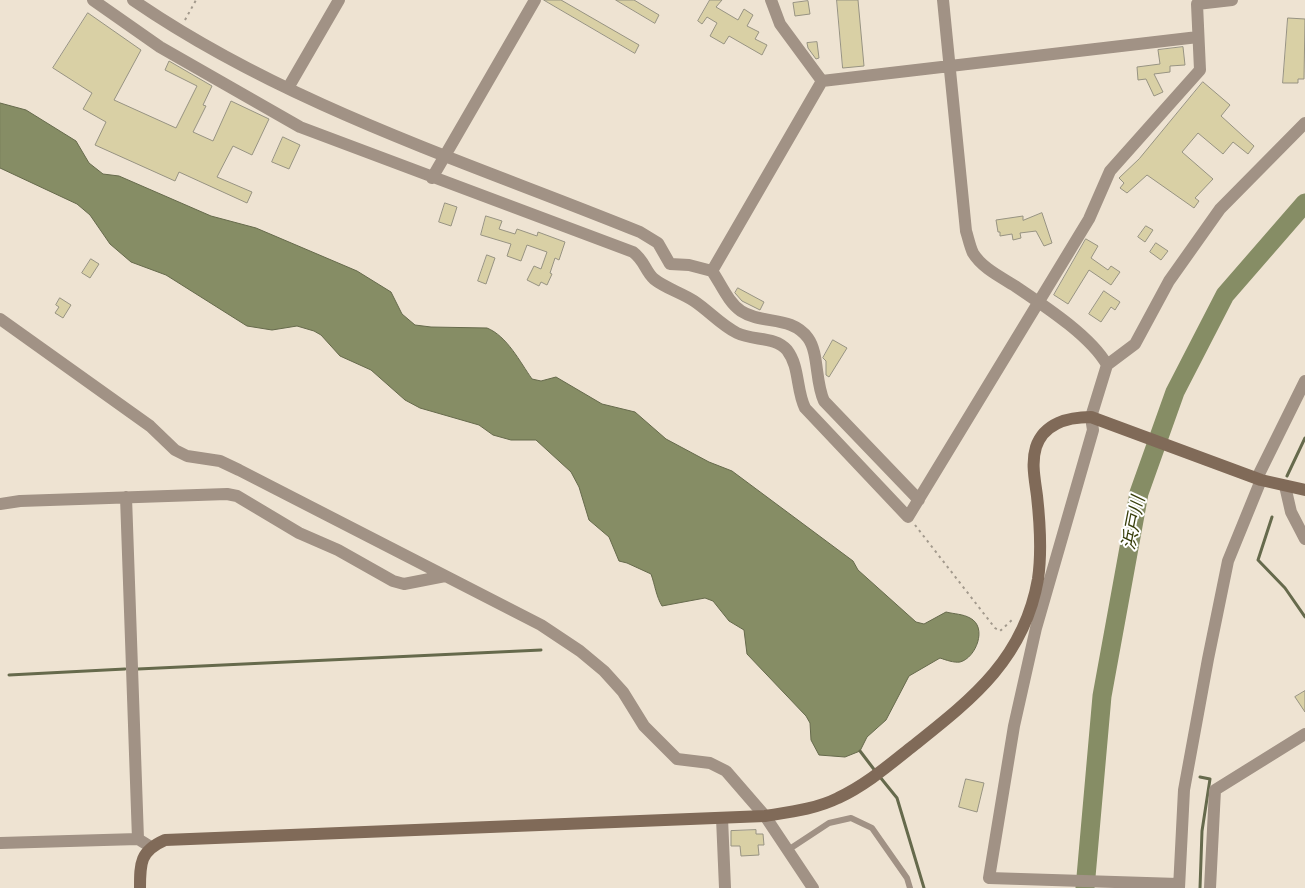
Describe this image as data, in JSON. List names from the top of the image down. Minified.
{"water":["浜戸川"]}
